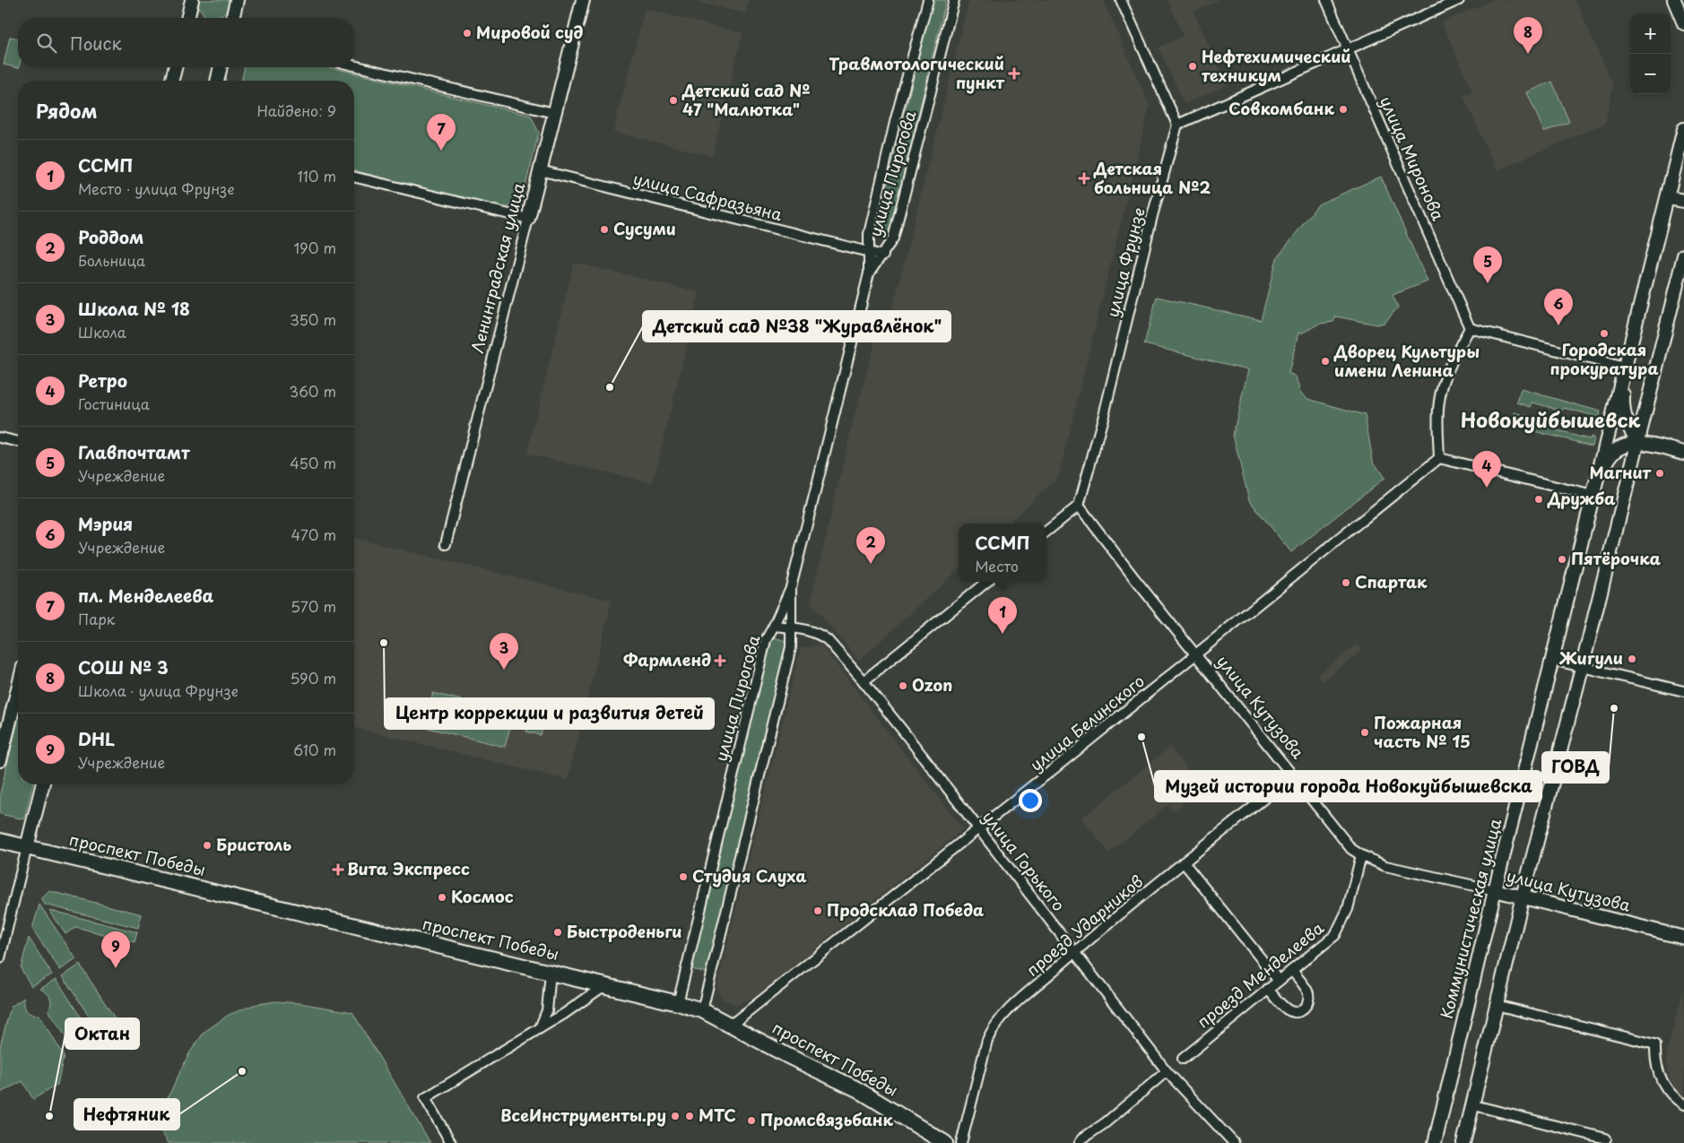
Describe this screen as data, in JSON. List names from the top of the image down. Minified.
{"streets":{"main road":["Ленинградская улица","улица Кутузова","проспект Победы","Коммунистическая улица"],"street":["улица Миронова","улица Пирогова","улица Сафразьяна","улица Фрунзе","улица Белинского","улица Горького","проезд Ударников","проезд Менделеева"]},"crossings":[["улица Пирогова","улица Сафразьяна"],["улица Пирогова","проспект Победы"],["улица Пирогова","улица Горького"],["улица Сафразьяна","Ленинградская улица"],["улица Фрунзе","улица Кутузова"],["улица Кутузова","улица Белинского"],["улица Кутузова","Коммунистическая улица"],["улица Кутузова","проезд Ударников"],["улица Кутузова","проезд Менделеева"],["улица Белинского","проспект Победы"],["улица Белинского","улица Горького"],["улица Горького","проезд Ударников"]],"districts":["Новокуйбышевск"],"places":{"other":["Мировой суд","Нефтехимический техникум","Детский сад № 47 \"Малютка\"","Совкомбанк","Сусуми","Городская прокуратура","Дворец Культуры имени Ленина","Детский сад №38 \"Журавлёнок\"","Магнит","Дружба","Пятёрочка","Спартак","Центр коррекции и развития детей","Жигули","Ozon","ГОВД","Пожарная часть № 15","Музей истории города Новокуйбышевска","Бристоль","Студия Слуха","Космос","Продсклад Победа","Быстроденьги","Нефтяник","Октан","ВсеИнструменты.ру","МТС","Промсвязьбанк"],"health":["Травмотологический пункт","Детская больница №2","Фармленд","Вита Экспресс"]},"page":{"map_buttons":["+","−"],"pins":["8","7","5","6","4","2","1","3","9"],"search":"Поиск","heading":["Рядом","Найдено: 9"],"list":[{"mark":"1","name":"ССМП","note":"Место · улица Фрунзе","value":"110 m"},{"mark":"2","name":"Роддом","note":"Больница","value":"190 m"},{"mark":"3","name":"Школа № 18","note":"Школа","value":"350 m"},{"mark":"4","name":"Ретро","note":"Гостиница","value":"360 m"},{"mark":"5","name":"Главпочтамт","note":"Учреждение","value":"450 m"},{"mark":"6","name":"Мэрия","note":"Учреждение","value":"470 m"},{"mark":"7","name":"пл. Менделеева","note":"Парк","value":"570 m"},{"mark":"8","name":"СОШ № 3","note":"Школа · улица Фрунзе","value":"590 m"},{"mark":"9","name":"DHL","note":"Учреждение","value":"610 m"}],"popup":["ССМП","Место"]}}
